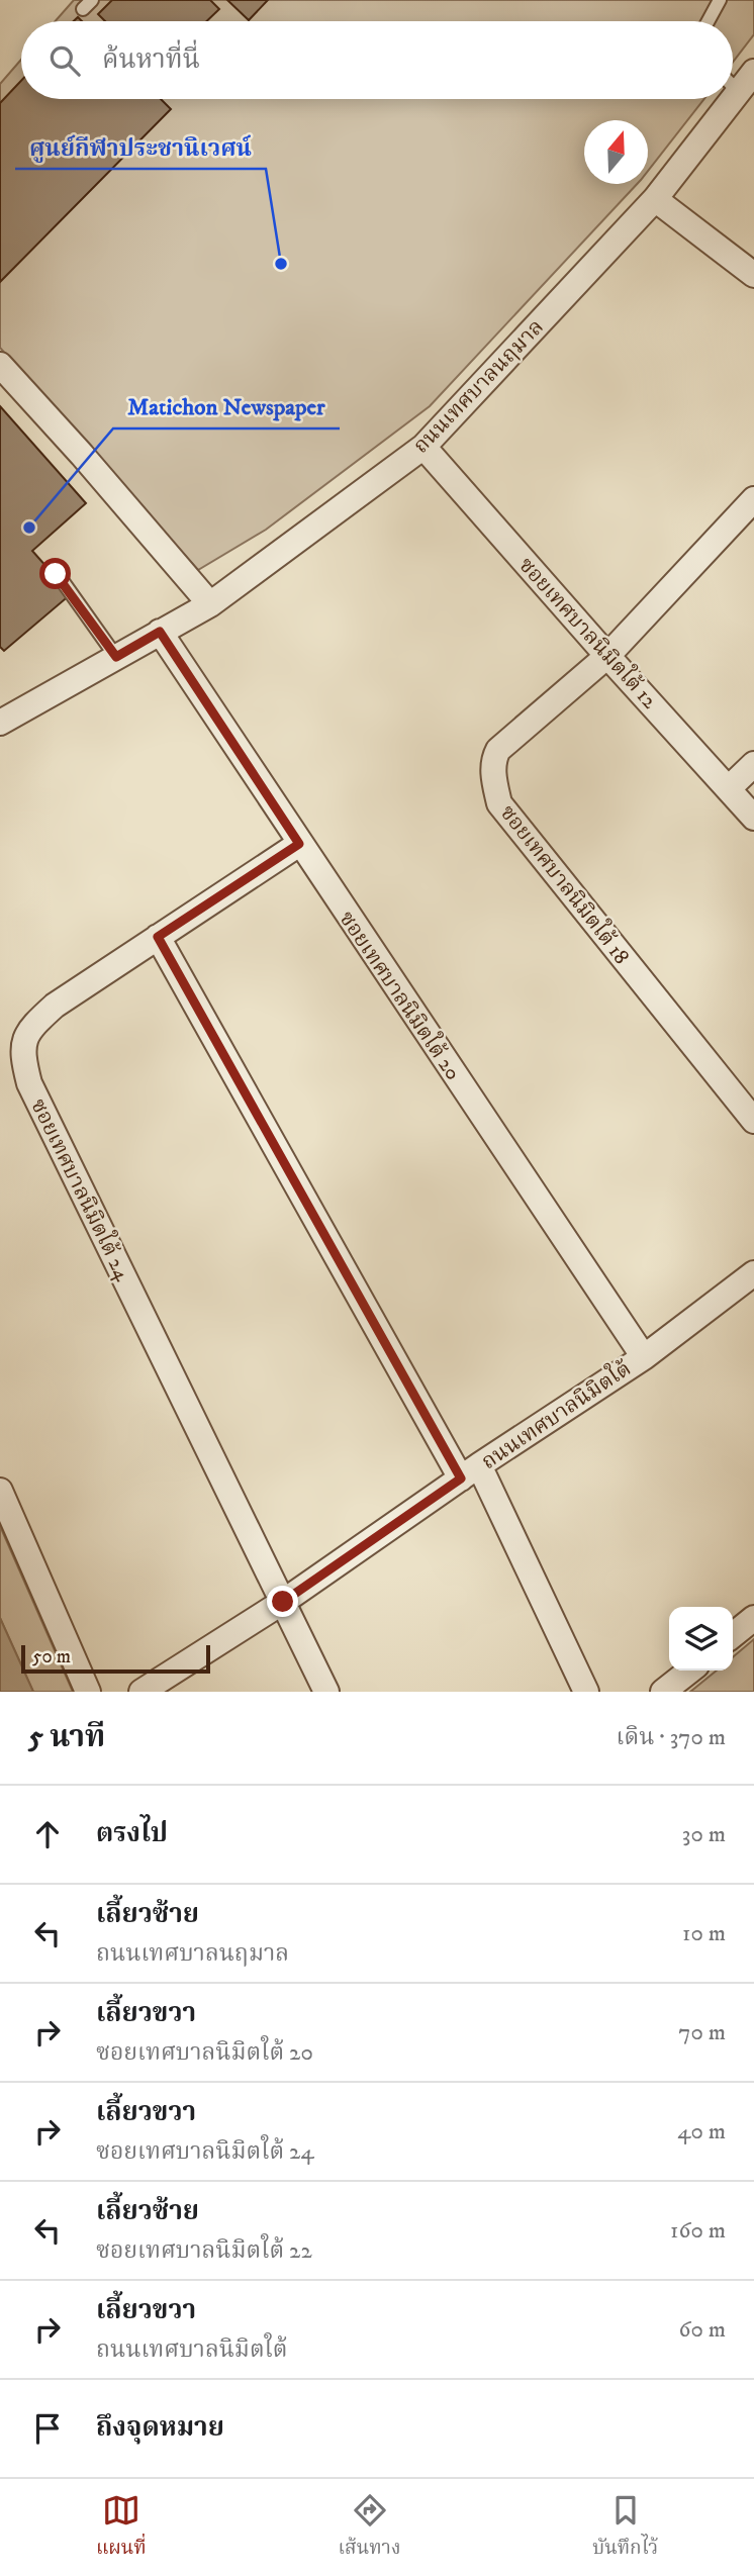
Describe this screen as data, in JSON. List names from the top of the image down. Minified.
{"streets":{"street":["ถนนเทศบาลนฤมาล","ซอยเทศบาลนิมิตใต้ 12","ซอยเทศบาลนิมิตใต้ 18","ซอยเทศบาลนิมิตใต้ 20","ซอยเทศบาลนิมิตใต้ 24","ถนนเทศบาลนิมิตใต้"]},"crossings":[["ถนนเทศบาลนฤมาล","ซอยเทศบาลนิมิตใต้ 12"],["ถนนเทศบาลนฤมาล","ซอยเทศบาลนิมิตใต้ 20"],["ซอยเทศบาลนิมิตใต้ 12","ซอยเทศบาลนิมิตใต้ 18"],["ซอยเทศบาลนิมิตใต้ 20","ซอยเทศบาลนิมิตใต้ 24"],["ซอยเทศบาลนิมิตใต้ 20","ถนนเทศบาลนิมิตใต้"],["ซอยเทศบาลนิมิตใต้ 24","ถนนเทศบาลนิมิตใต้"]],"places":["ศูนย์กีฬาประชานิเวศน์","Matichon Newspaper"],"scale_bar":"50 m","north":"top","page":{"search":"ค้นหาที่นี่","scale":"50 m","heading":["5 นาที","เดิน · 370 m"],"list":[["ตรงไป","30 m"],["เลี้ยวซ้าย","ถนนเทศบาลนฤมาล","10 m"],["เลี้ยวขวา","ซอยเทศบาลนิมิตใต้ 20","70 m"],["เลี้ยวขวา","ซอยเทศบาลนิมิตใต้ 24","40 m"],["เลี้ยวซ้าย","ซอยเทศบาลนิมิตใต้ 22","160 m"],["เลี้ยวขวา","ถนนเทศบาลนิมิตใต้","60 m"],"ถึงจุดหมาย"],"nav":["แผนที่","เส้นทาง","บันทึกไว้"]}}
